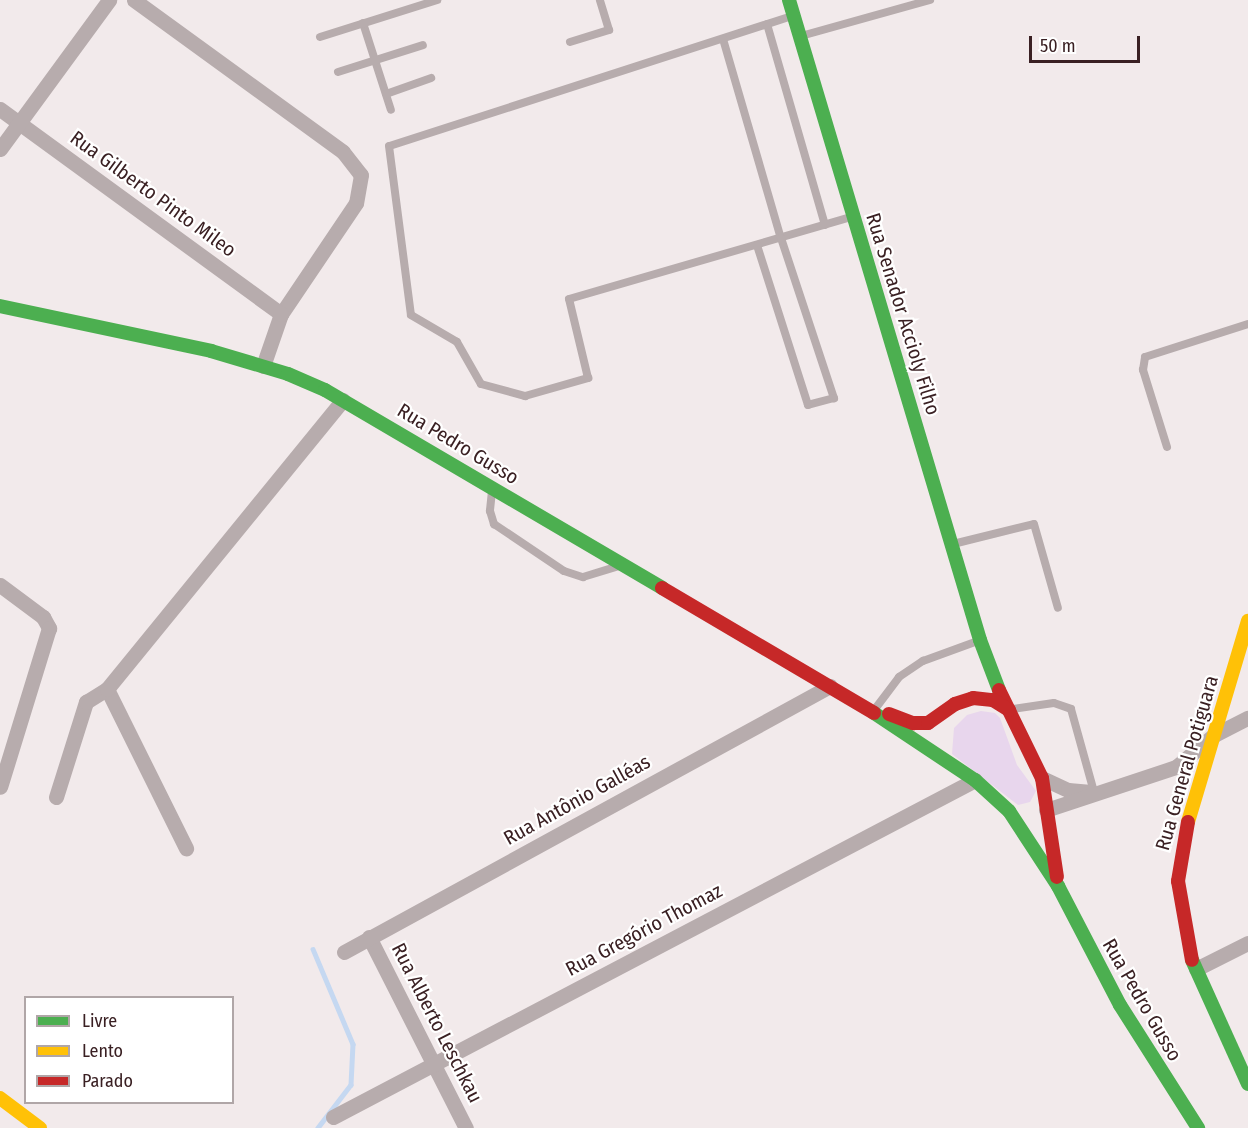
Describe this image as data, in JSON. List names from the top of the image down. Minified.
{"streets":{"main road":["Rua Senador Accioly Filho","Rua Pedro Gusso","Rua General Potiguara"],"street":["Rua Gilberto Pinto Mileo","Rua Antônio Galléas","Rua Gregório Thomaz","Rua Alberto Leschkau"]},"crossings":[["Rua Senador Accioly Filho","Rua Pedro Gusso"],["Rua Pedro Gusso","Rua Antônio Galléas"],["Rua Pedro Gusso","Rua Gregório Thomaz"],["Rua Antônio Galléas","Rua Alberto Leschkau"],["Rua Gregório Thomaz","Rua Alberto Leschkau"]],"legend":["Livre","Lento","Parado"],"scale_bar":"50 m"}
